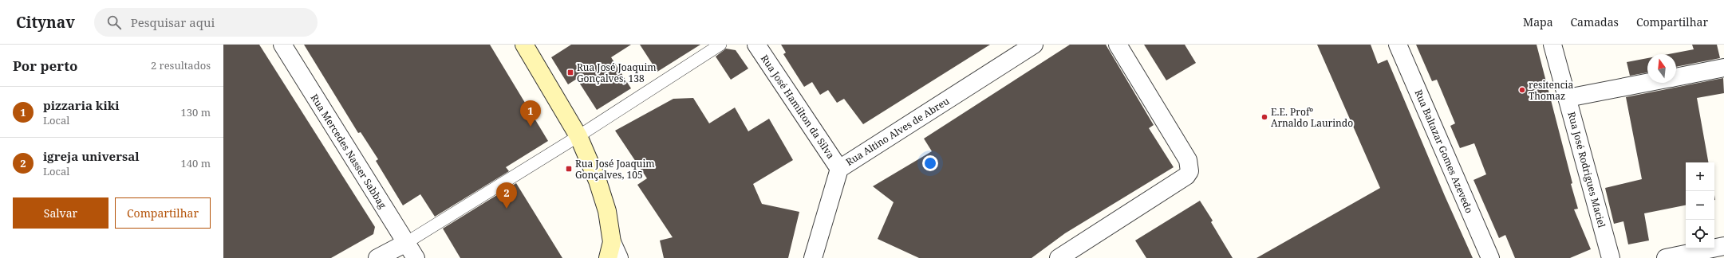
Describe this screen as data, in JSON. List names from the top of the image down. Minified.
{"streets":{"street":["Rua José Hamilton da Silva","Rua Altino Alves de Abreu","Rua Mercedes Nasser Sabbag","Rua Baltazar Gomes Azevedo","Rua José Rodrigues Maciel"]},"crossings":[["Rua José Hamilton da Silva","Rua Altino Alves de Abreu"]],"places":{"transit":["Rua José Joaquim Gonçalves, 138","Rua José Joaquim Gonçalves, 105"],"other":["resitencia Thomaz","E.E. Profº Arnaldo Laurindo"]},"north":"top","page":{"header":"Citynav","search":"Pesquisar aqui","nav":["Mapa","Camadas","Compartilhar"],"heading":["Por perto","2 resultados"],"list":[{"mark":"1","name":"pizzaria kiki","note":"Local","value":"130 m"},{"mark":"2","name":"igreja universal","note":"Local","value":"140 m"}],"pins":["1","2"],"map_buttons":["+","−"],"buttons":["Salvar","Compartilhar"]}}
